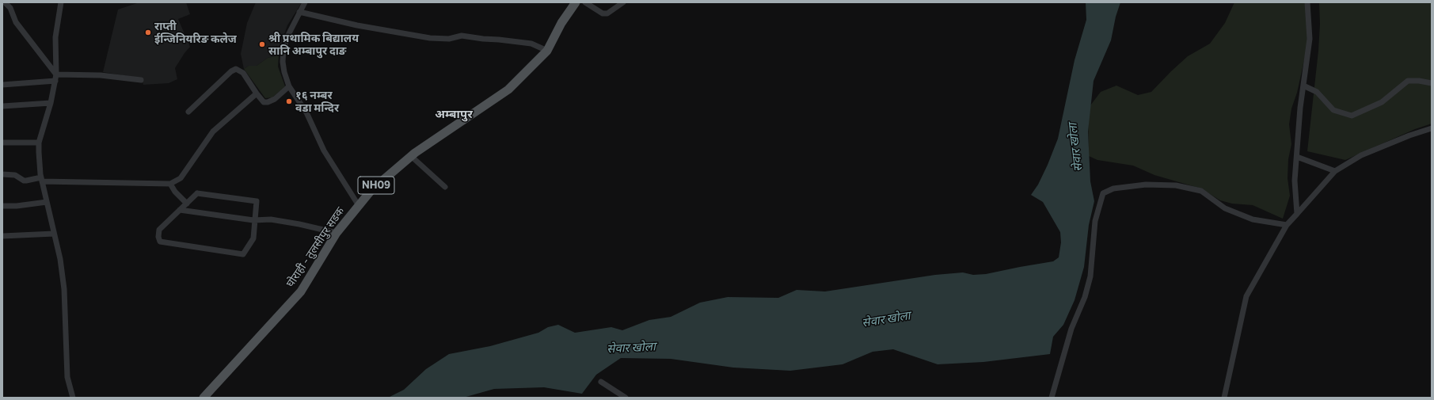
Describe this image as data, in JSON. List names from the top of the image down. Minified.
{"streets":{"main road":["NH09","घोराही - तुलसीपुर सडक"]},"districts":["अम्बापुर"],"water":["सेवार खोला"],"places":["राप्ती ईन्जिनियरिङ कलेज","श्री प्रथामिक बिद्यालय सानि अम्बापुर दाङ","१६ नम्बर वडा मन्दिर"]}
